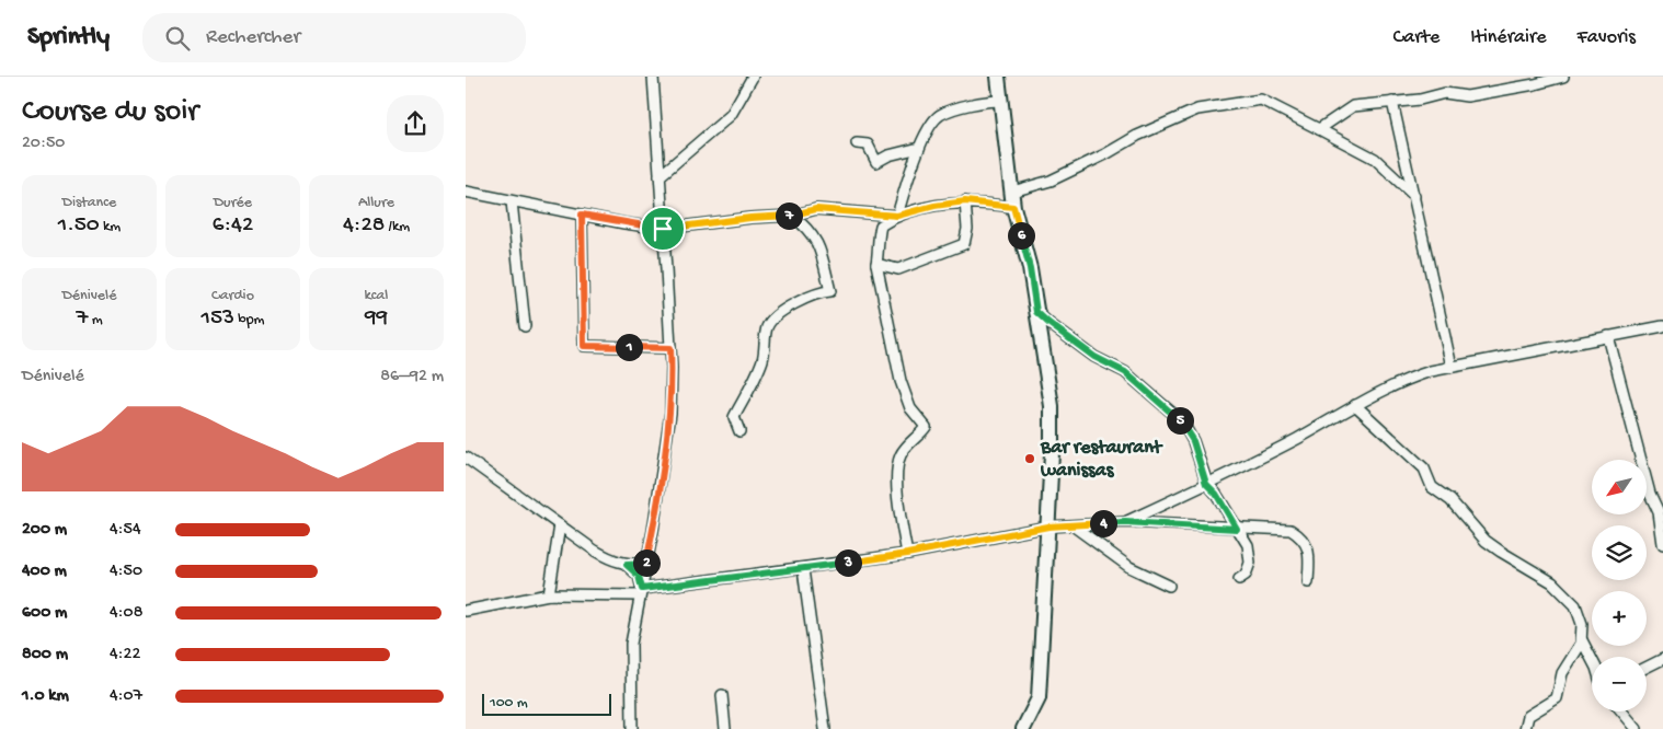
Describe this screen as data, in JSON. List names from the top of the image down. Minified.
{"places":["Bar restaurant wanissas"],"scale_bar":"100 m","north":"bottom left","page":{"header":"Sprintly","search":"Rechercher","nav":["Carte","Itinéraire","Favoris"],"heading":["Course du soir","20:50"],"stats":[["Distance","1.50 km"],["Durée","6:42"],["Allure","4:28 /km"],["Dénivelé","7 m"],["Cardio","153 bpm"],["kcal","99"]],"pins":["7","6","1","5","4","2","3"],"chart":["Dénivelé","86–92 m"],"map_buttons":["+","−"],"list":[{"name":"200 m","note":"4:54"},{"name":"400 m","note":"4:50"},{"name":"600 m","note":"4:08"},{"name":"800 m","note":"4:22"},{"name":"1.0 km","note":"4:07"}],"scale":"100 m"}}
